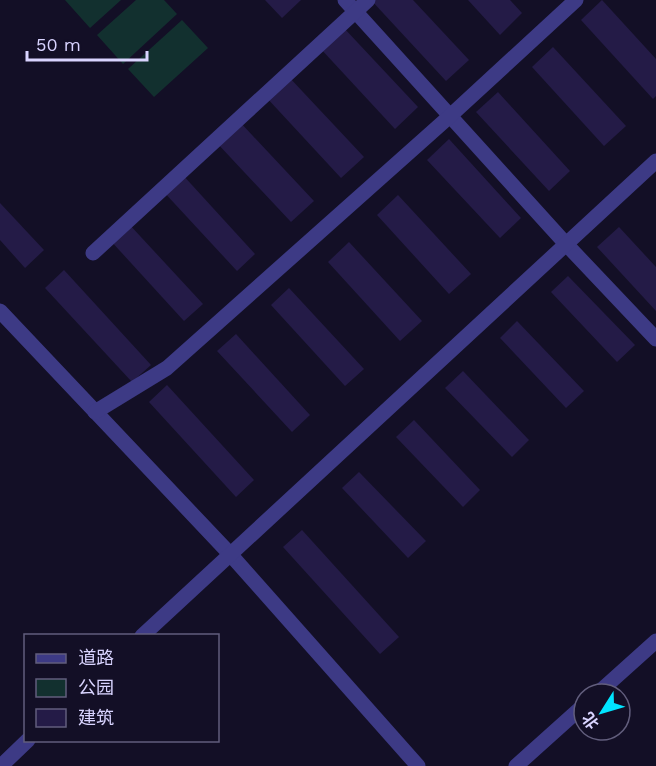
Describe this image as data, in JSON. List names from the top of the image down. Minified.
{"legend":["道路","公园","建筑"],"scale_bar":"50 m","north":"bottom left"}
